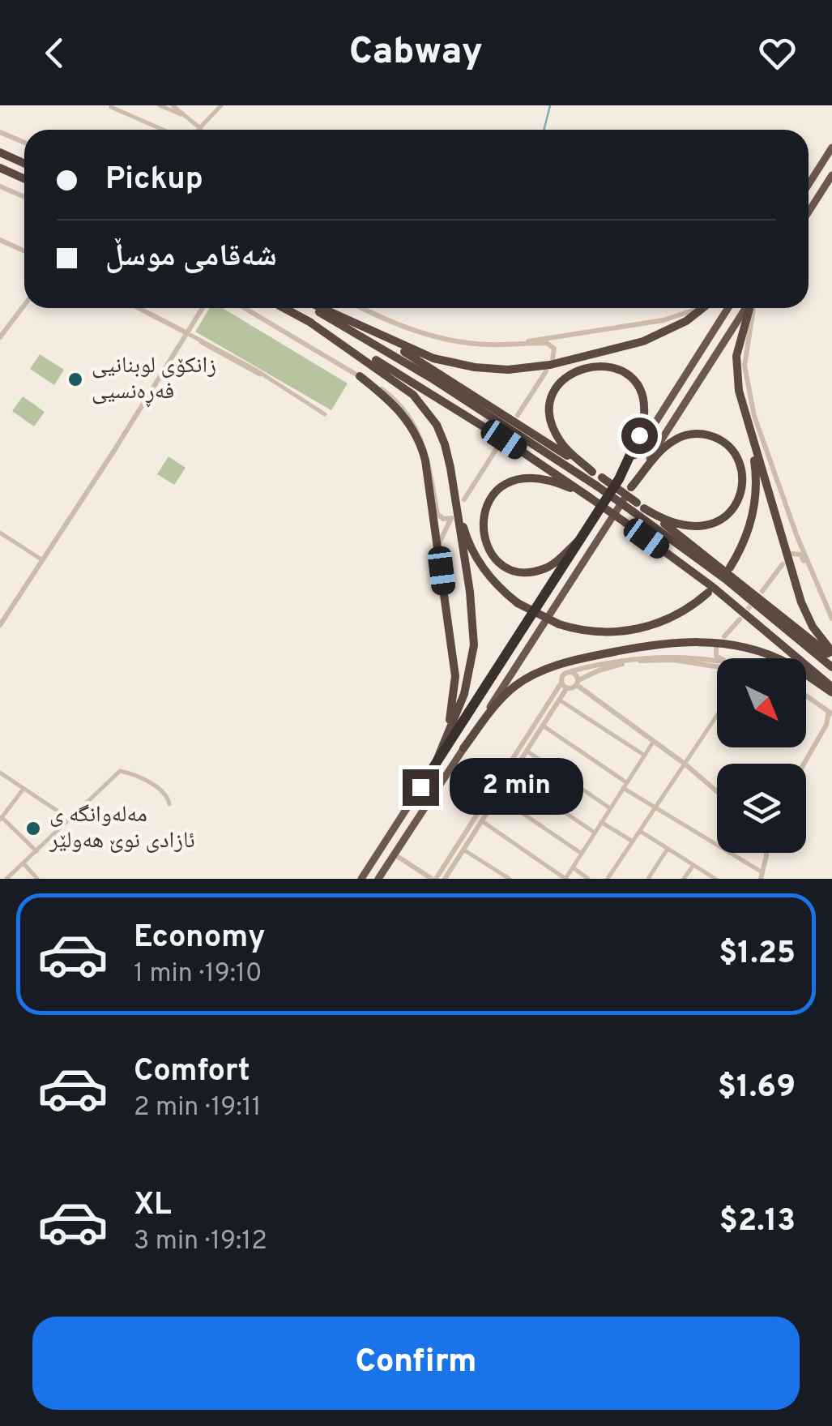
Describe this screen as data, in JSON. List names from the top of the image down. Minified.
{"places":["زانکۆی لوبنانیی فەڕەنسیی","مەلەوانگە ی ئازادی نوێ هەولێر"],"north":"bottom right","page":{"header":"Cabway","banner":["Pickup","شەقامی موسڵ"],"bubble":"2 min","list":[{"name":"Economy","note":"1 min · 19:10","value":"$1.25"},{"name":"Comfort","note":"2 min · 19:11","value":"$1.69"},{"name":"XL","note":"3 min · 19:12","value":"$2.13"}],"buttons":"Confirm"}}
